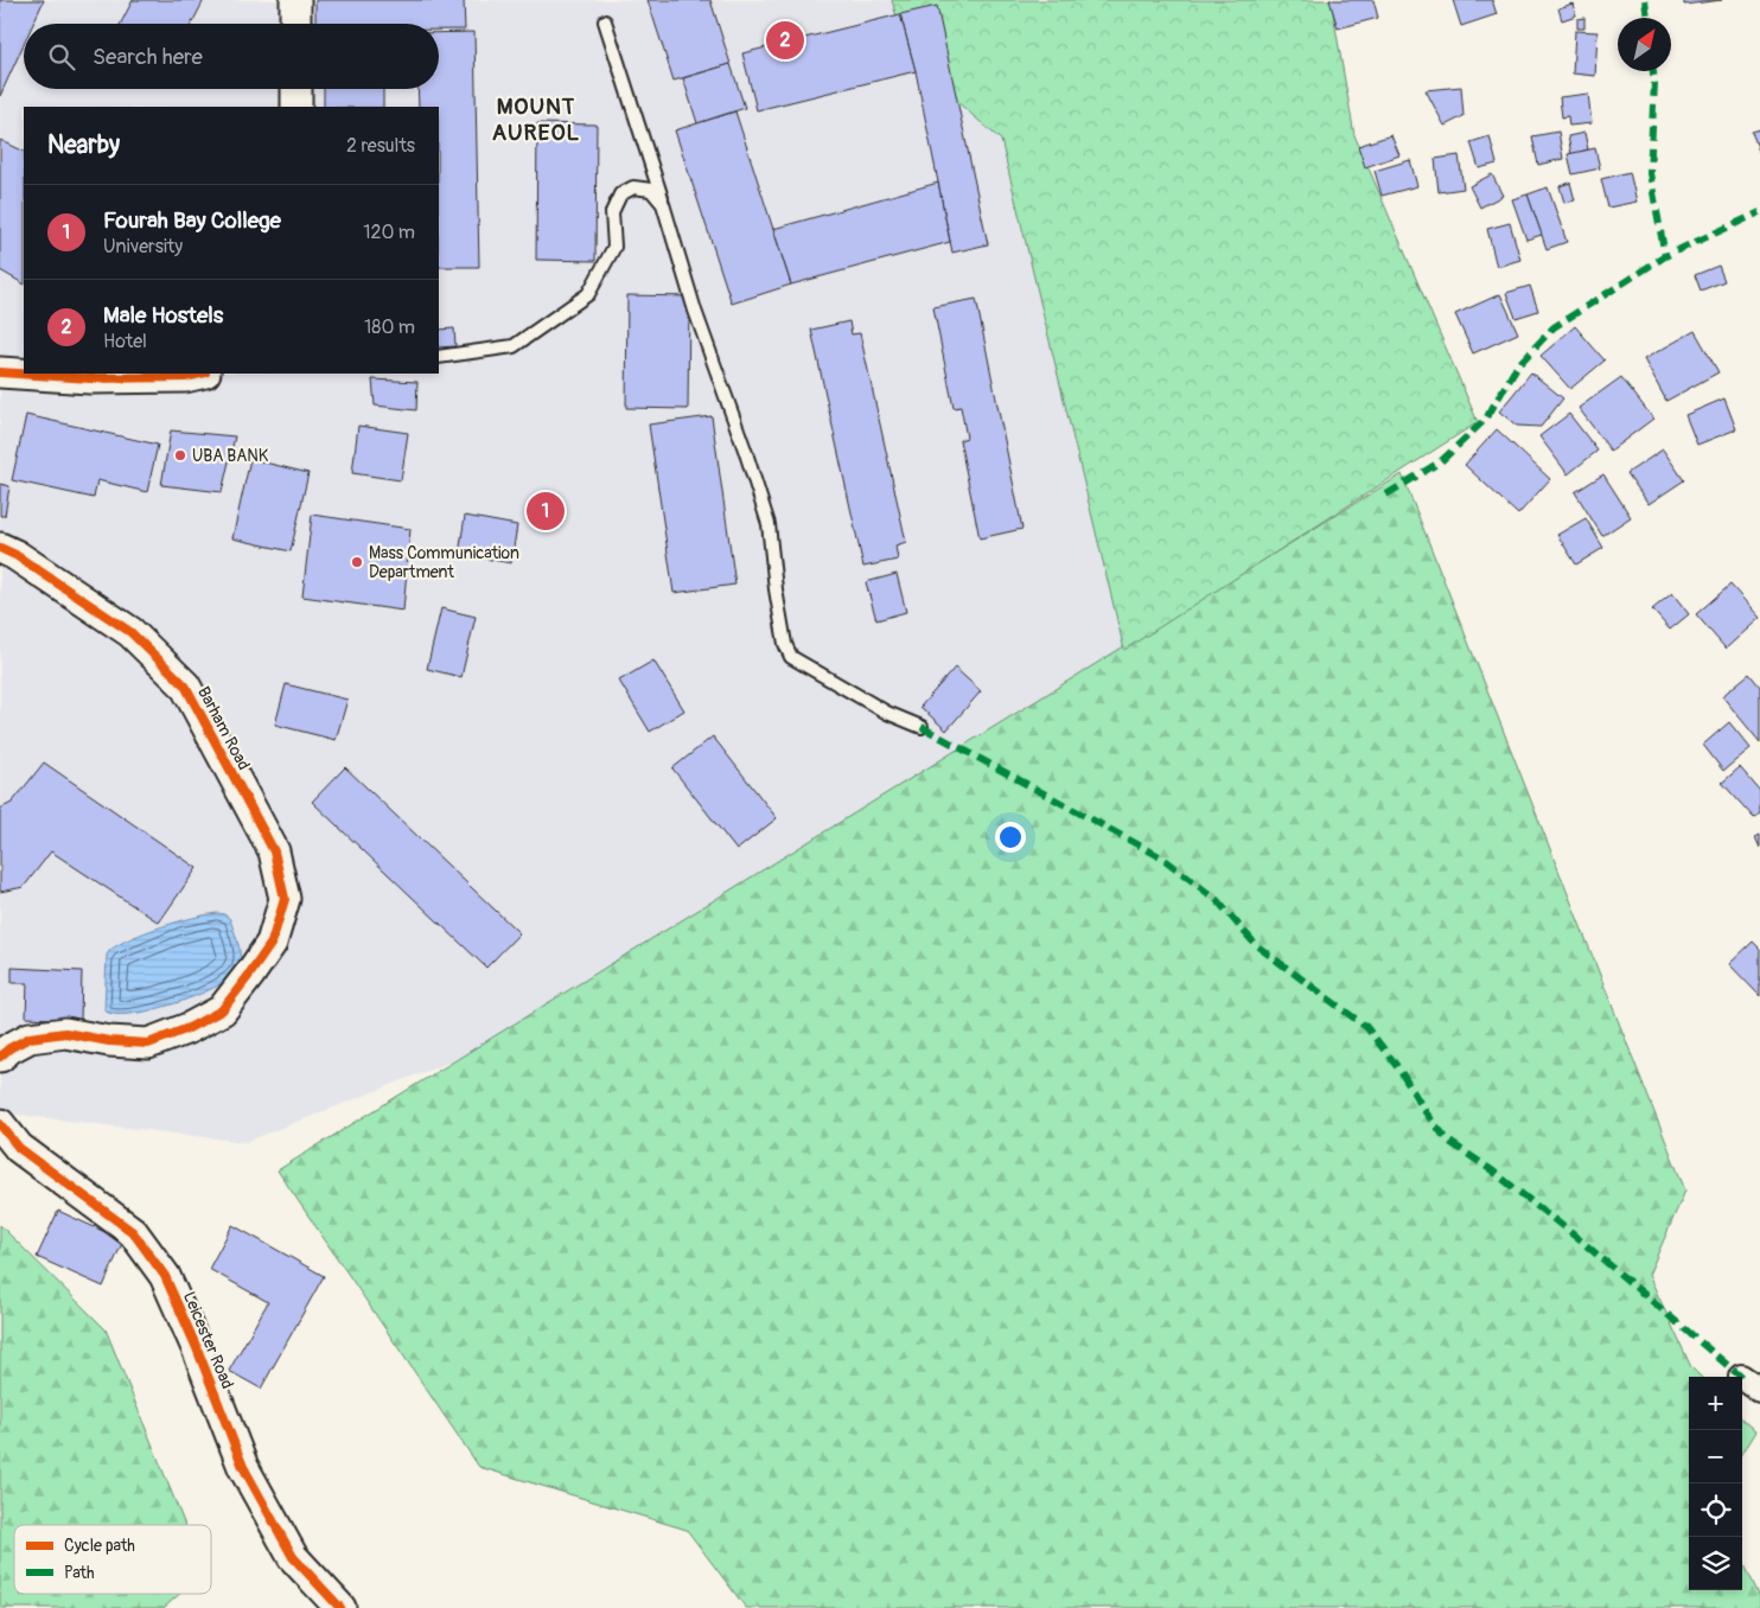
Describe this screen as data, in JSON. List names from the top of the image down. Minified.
{"streets":{"street":["Barham Road","Leicester Road"]},"districts":["MOUNT AUREOL"],"places":["UBA BANK","Mass Communication Department"],"legend":["Cycle path","Path"],"north":"top right","page":{"pins":["2","1"],"search":"Search here","heading":["Nearby","2 results"],"list":[{"mark":"1","name":"Fourah Bay College","note":"University","value":"120 m"},{"mark":"2","name":"Male Hostels","note":"Hotel","value":"180 m"}],"map_buttons":["+","−"]}}
